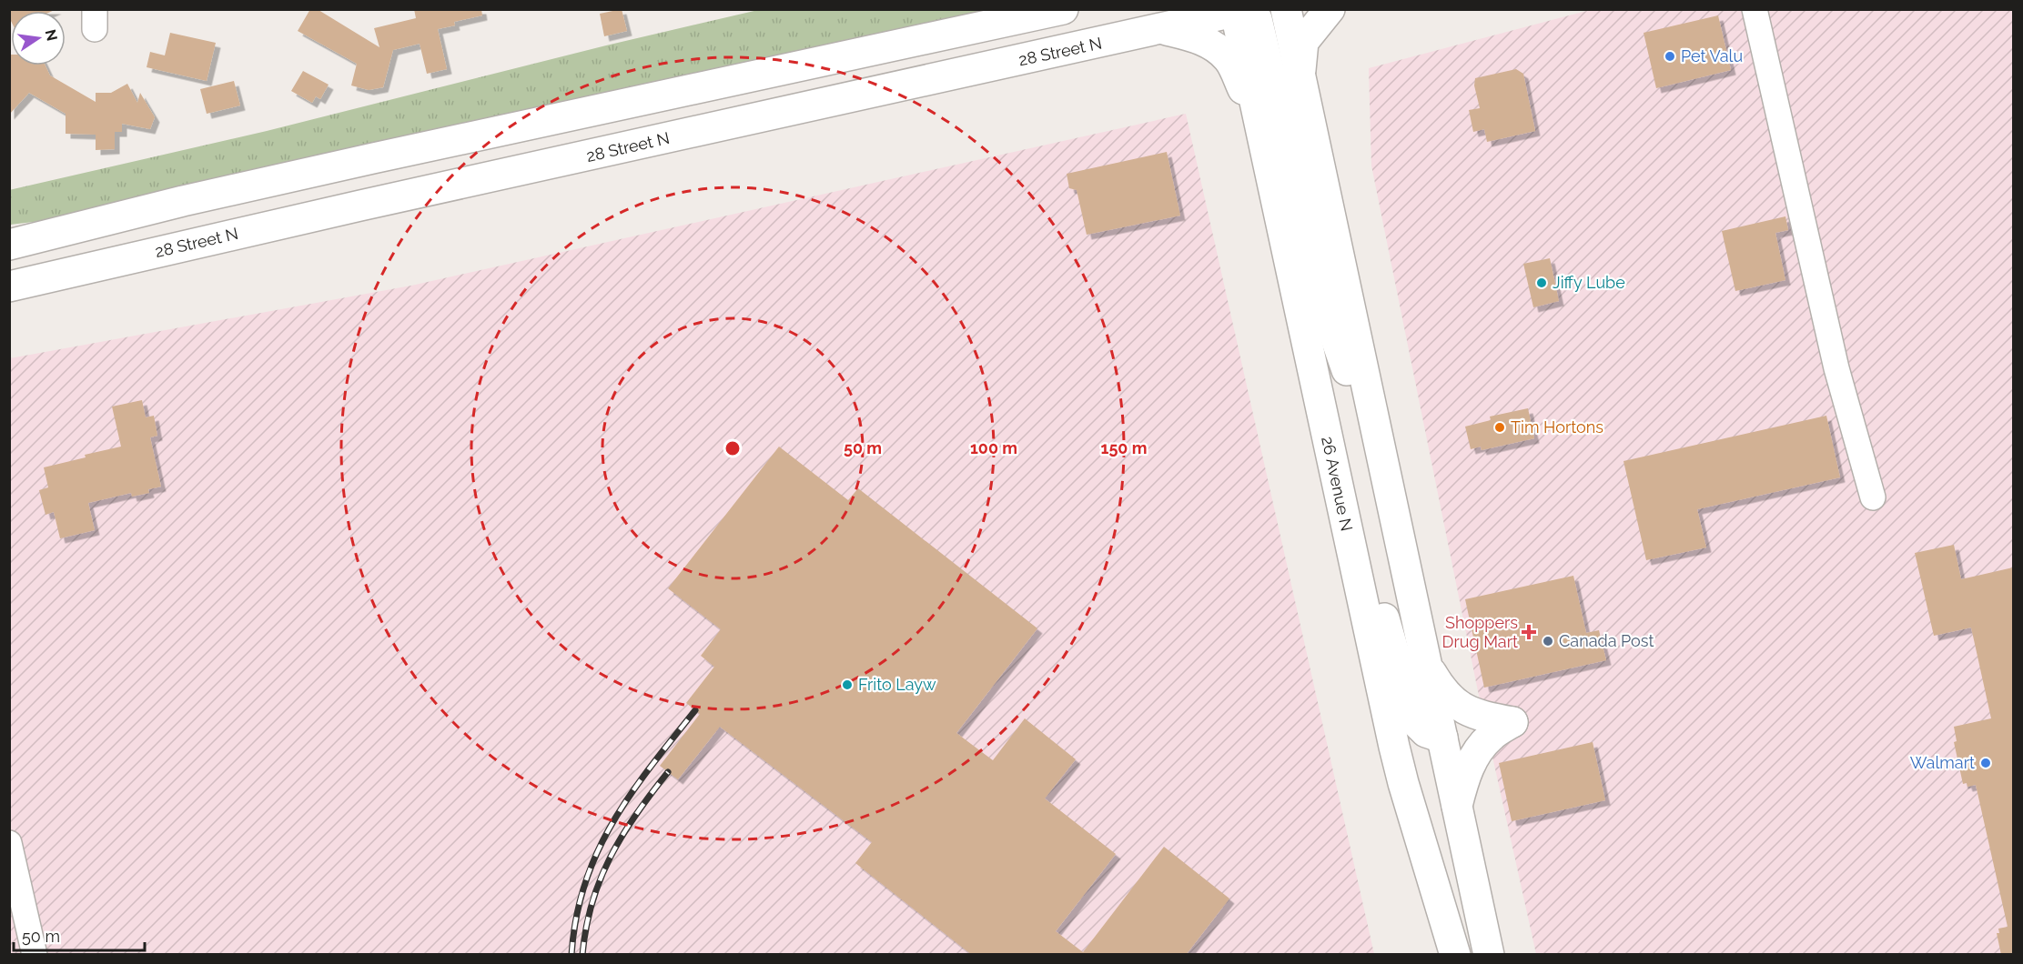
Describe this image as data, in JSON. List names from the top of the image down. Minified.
{"streets":{"main road":["28 Street N","26 Avenue N"]},"crossings":[["28 Street N","26 Avenue N"]],"places":{"other":["Pet Valu","Jiffy Lube","Tim Hortons","Canada Post","Frito Layw","Walmart"],"health":["Shoppers Drug Mart"]},"scale_bar":"50 m","north":"right","rings":["50 m","100 m","150 m"]}
